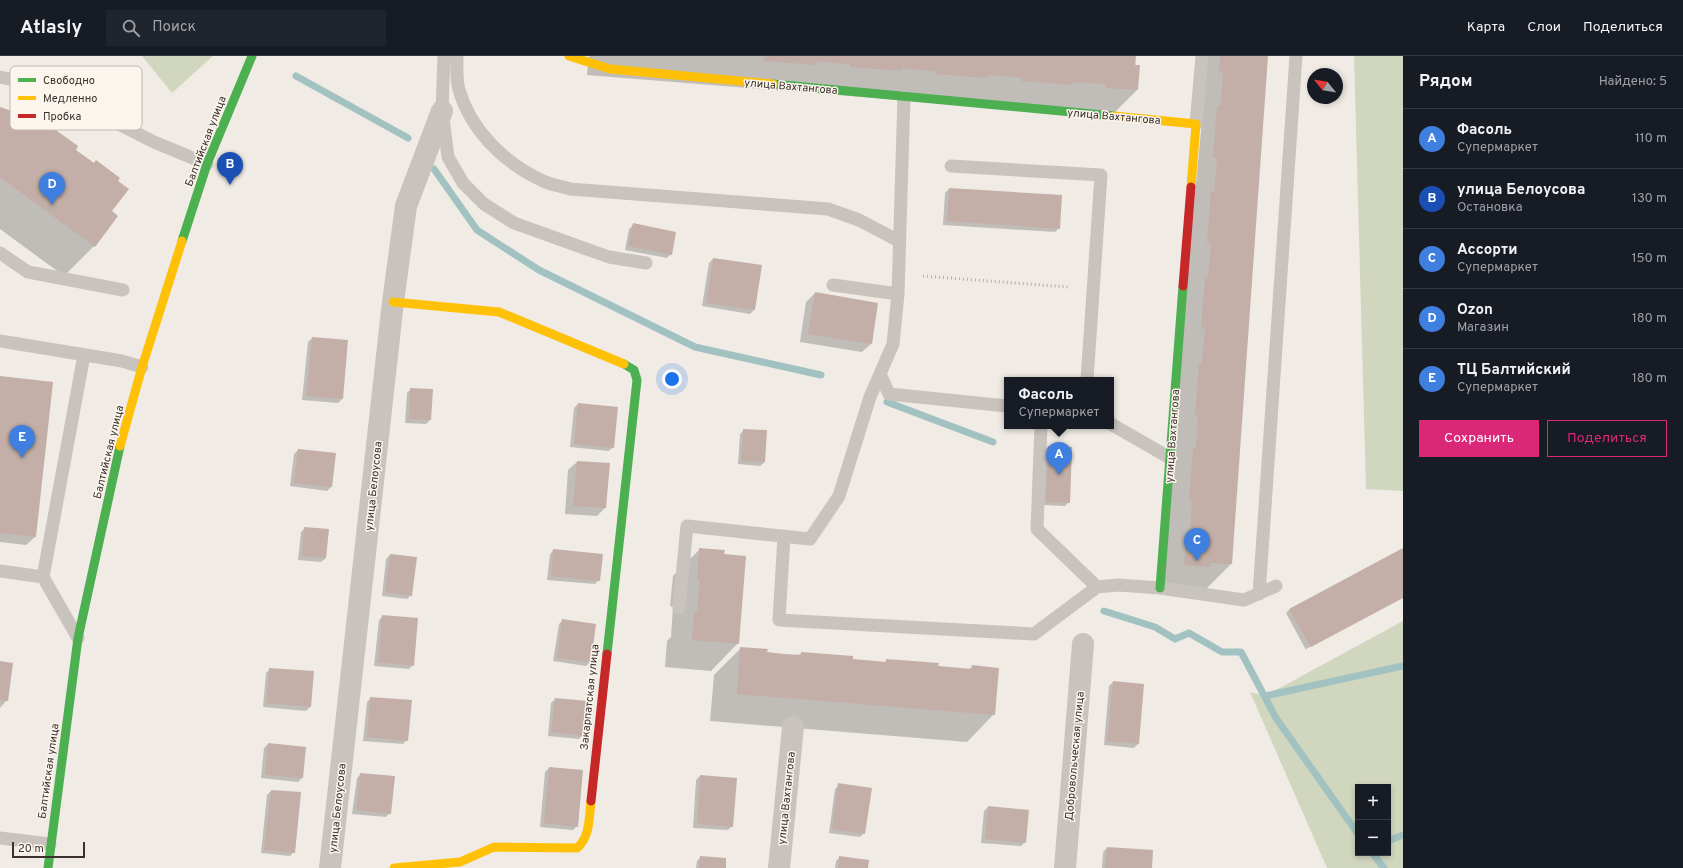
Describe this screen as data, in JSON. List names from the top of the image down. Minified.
{"streets":{"street":["улица Вахтангова","Балтийская улица","улица Белоусова","Закарпатская улица","Добровольческая улица"]},"crossings":[["улица Белоусова","Закарпатская улица"]],"legend":["Свободно","Медленно","Пробка"],"scale_bar":"20 m","north":"top left","page":{"header":"Atlasly","search":"Поиск","nav":["Карта","Слои","Поделиться"],"heading":["Рядом","Найдено: 5"],"list":[{"mark":"A","name":"Фасоль","note":"Супермаркет","value":"110 m"},{"mark":"B","name":"улица Белоусова","note":"Остановка","value":"130 m"},{"mark":"C","name":"Ассорти","note":"Супермаркет","value":"150 m"},{"mark":"D","name":"Ozon","note":"Магазин","value":"180 m"},{"mark":"E","name":"ТЦ Балтийский","note":"Супермаркет","value":"180 m"}],"pins":["B","D","E","A","C"],"popup":["Фасоль","Супермаркет"],"buttons":["Сохранить","Поделиться"],"map_buttons":["+","−"],"scale":"20 m"}}
